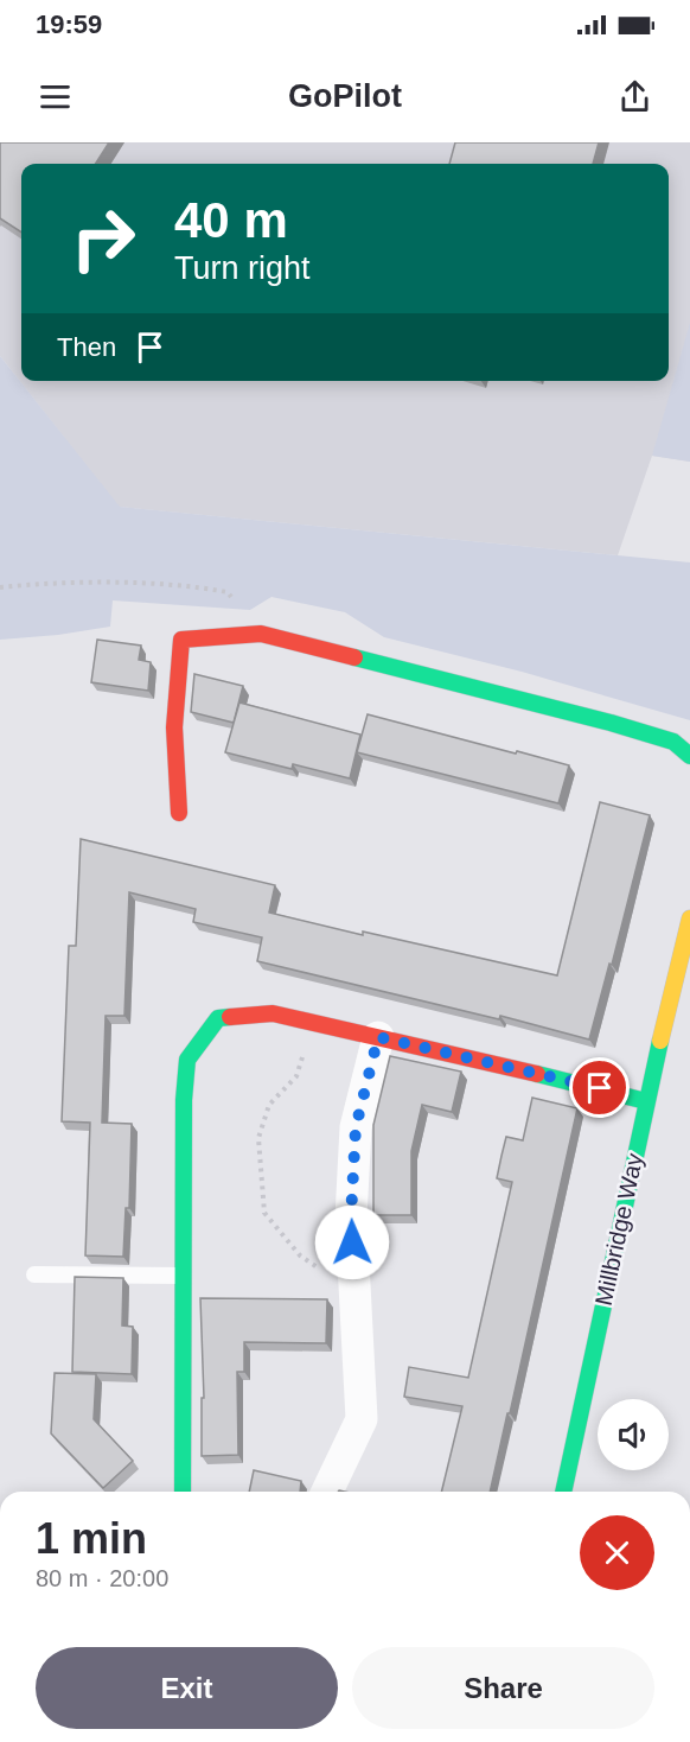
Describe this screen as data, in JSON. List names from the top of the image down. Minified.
{"streets":{"street":["Millbridge Way"]},"page":{"status":"19:59","header":"GoPilot","turn":["40 m","Turn right"],"then":"Then","heading":["1 min","80 m · 20:00"],"buttons":["Exit","Share"]}}
